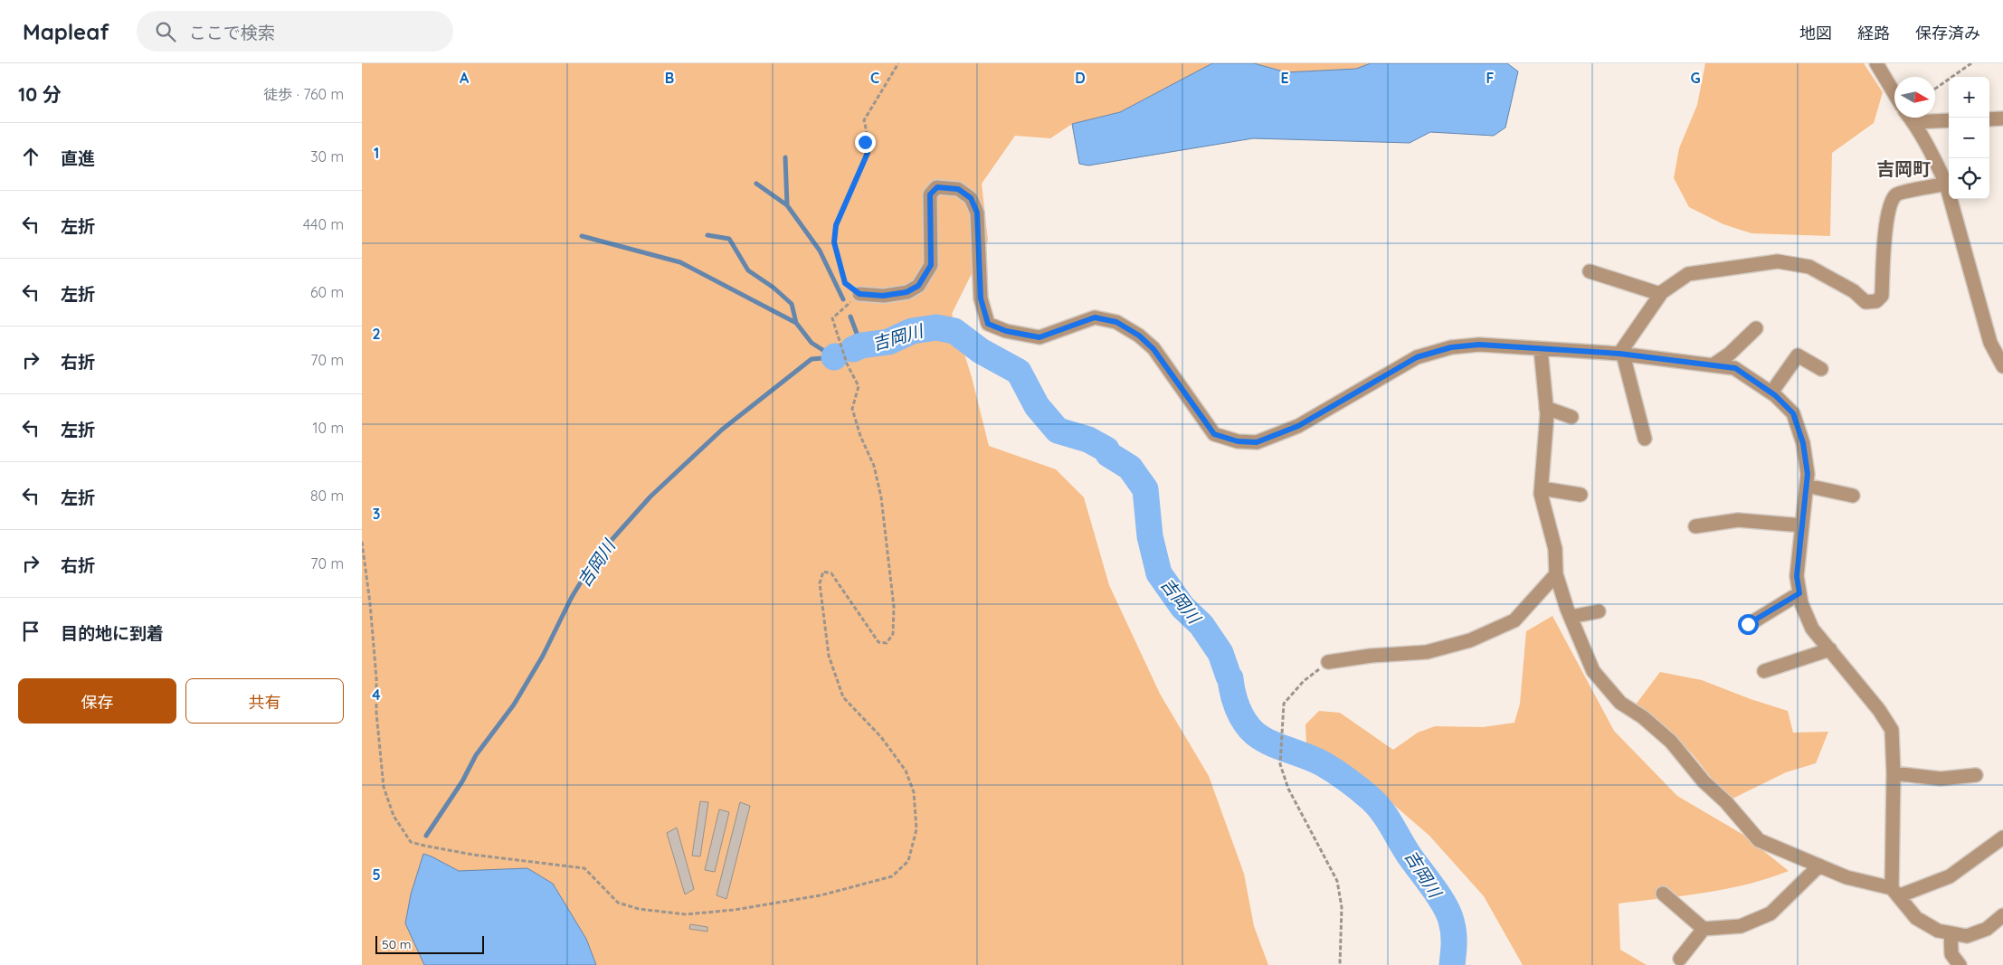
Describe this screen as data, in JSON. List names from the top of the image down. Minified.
{"districts":["吉岡町"],"water":["吉岡川"],"scale_bar":"50 m","north":"right","page":{"header":"Mapleaf","search":"ここで検索","nav":["地図","経路","保存済み"],"heading":["10 分","徒歩 · 760 m"],"map_buttons":["+","−"],"list":[["直進","30 m"],["左折","440 m"],["左折","60 m"],["右折","70 m"],["左折","10 m"],["左折","80 m"],["右折","70 m"],"目的地に到着"],"buttons":["保存","共有"],"scale":"50 m"},"grid":{"columns":["A","B","C","D","E","F","G"],"rows":["1","2","3","4","5"]}}
